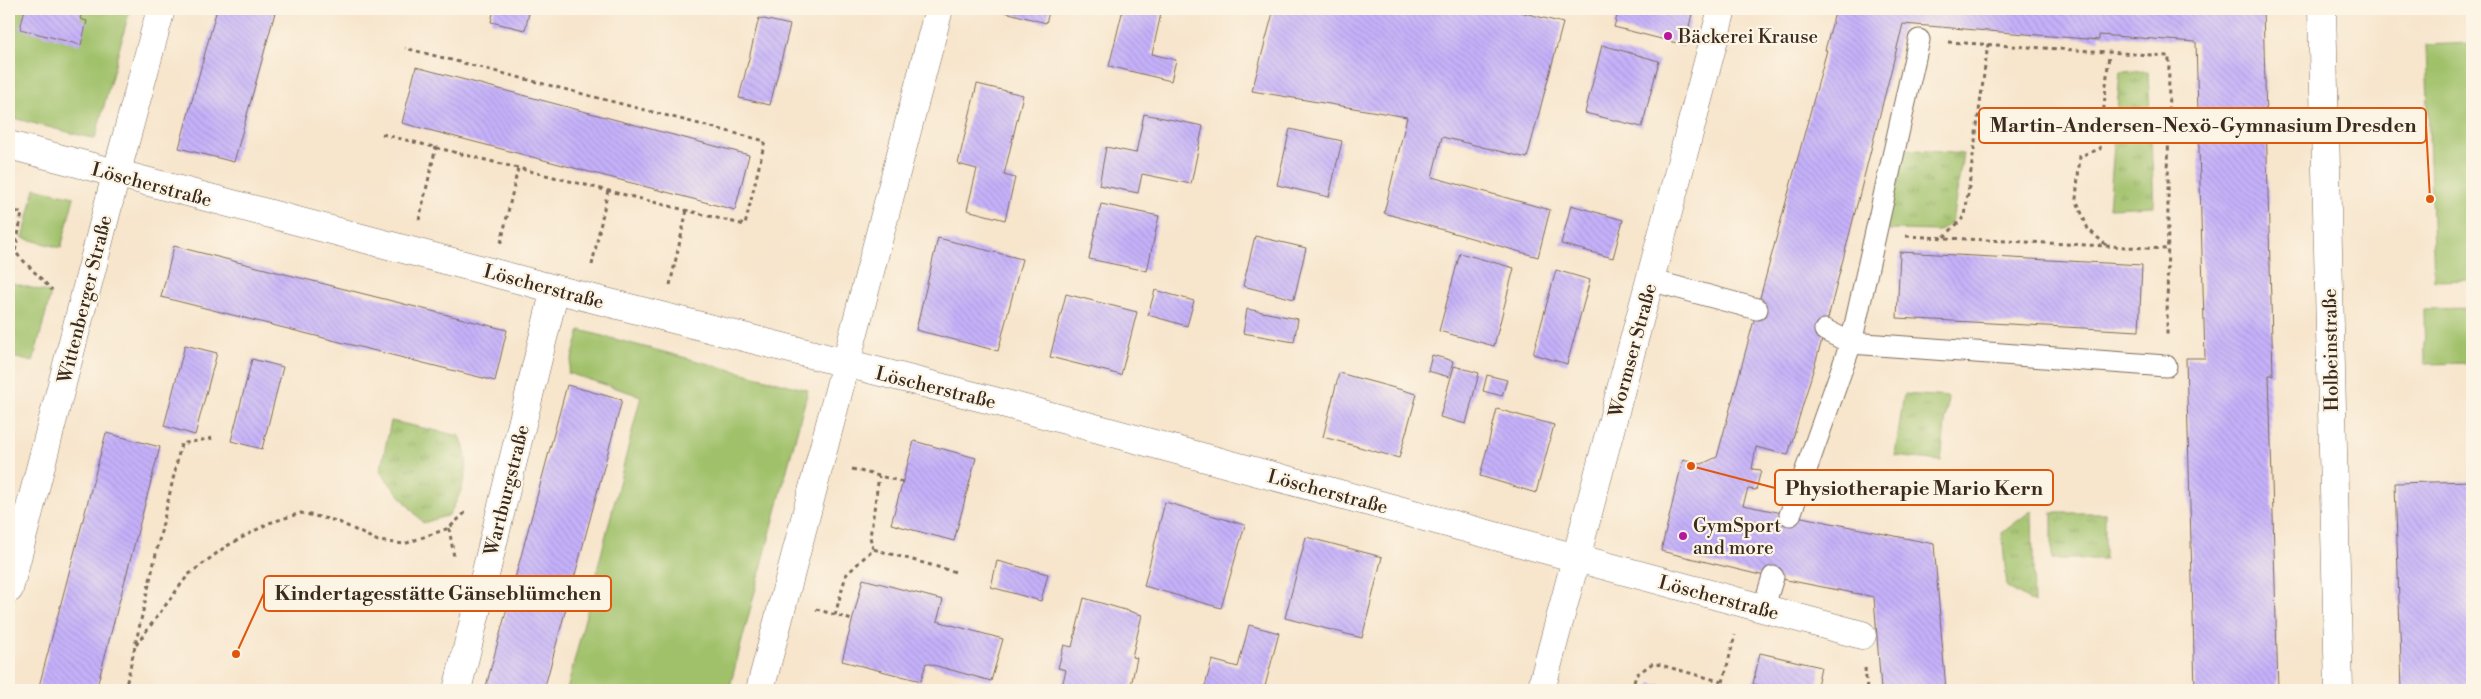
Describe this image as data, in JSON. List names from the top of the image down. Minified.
{"streets":{"street":["Löscherstraße","Wittenberger Straße","Wormser Straße","Holbeinstraße","Wartburgstraße"]},"crossings":[["Löscherstraße","Wittenberger Straße"],["Löscherstraße","Wormser Straße"],["Löscherstraße","Wartburgstraße"]],"places":["Bäckerei Krause","Martin-Andersen-Nexö-Gymnasium Dresden","Physiotherapie Mario Kern","GymSport and more","Kindertagesstätte Gänseblümchen"]}
